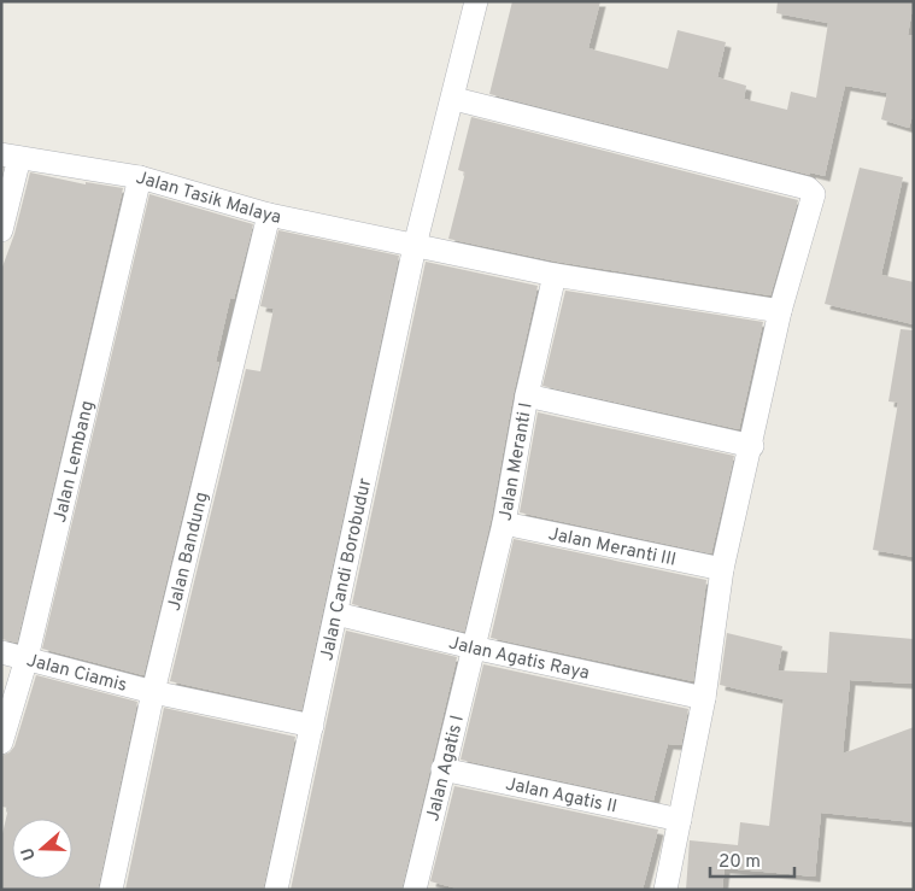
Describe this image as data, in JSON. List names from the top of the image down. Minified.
{"streets":{"street":["Jalan Tasik Malaya","Jalan Lembang","Jalan Meranti I","Jalan Meranti III","Jalan Bandung","Jalan Candi Borobudur","Jalan Agatis Raya","Jalan Ciamis","Jalan Agatis I","Jalan Agatis II"]},"crossings":[["Jalan Tasik Malaya","Jalan Lembang"],["Jalan Tasik Malaya","Jalan Meranti I"],["Jalan Tasik Malaya","Jalan Bandung"],["Jalan Tasik Malaya","Jalan Candi Borobudur"],["Jalan Lembang","Jalan Ciamis"],["Jalan Meranti I","Jalan Meranti III"],["Jalan Meranti I","Jalan Agatis Raya"],["Jalan Meranti I","Jalan Agatis I"],["Jalan Bandung","Jalan Ciamis"],["Jalan Candi Borobudur","Jalan Agatis Raya"],["Jalan Candi Borobudur","Jalan Ciamis"],["Jalan Agatis Raya","Jalan Agatis I"],["Jalan Agatis I","Jalan Agatis II"]],"scale_bar":"20 m","north":"left"}
